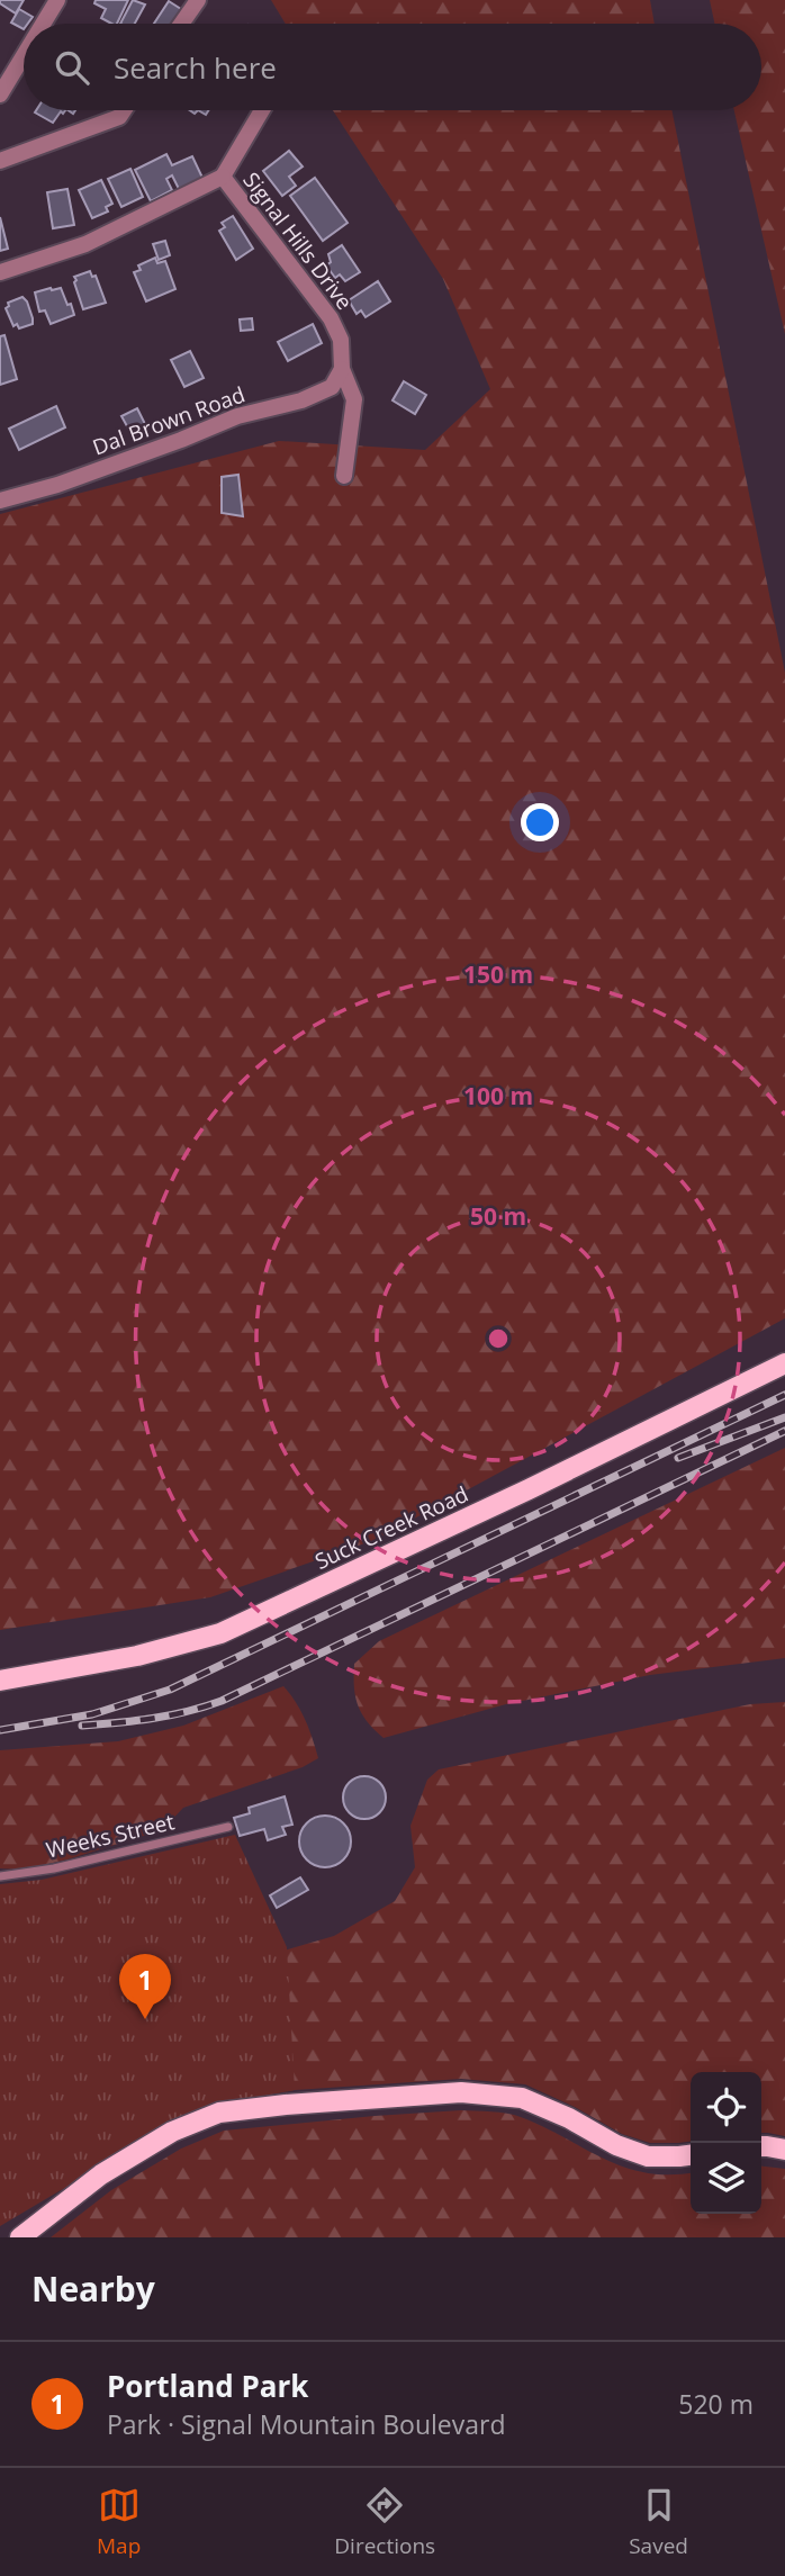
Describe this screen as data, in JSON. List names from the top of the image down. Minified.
{"streets":{"main road":["Suck Creek Road"],"street":["Signal Hills Drive","Dal Brown Road"],"lane":["Weeks Street"]},"crossings":[["Signal Hills Drive","Dal Brown Road"]],"page":{"search":"Search here","pins":"1","heading":"Nearby","list":[{"mark":"1","name":"Portland Park","note":"Park · Signal Mountain Boulevard","value":"520 m"}],"nav":["Map","Directions","Saved"]},"rings":["150 m","100 m","50 m"]}
